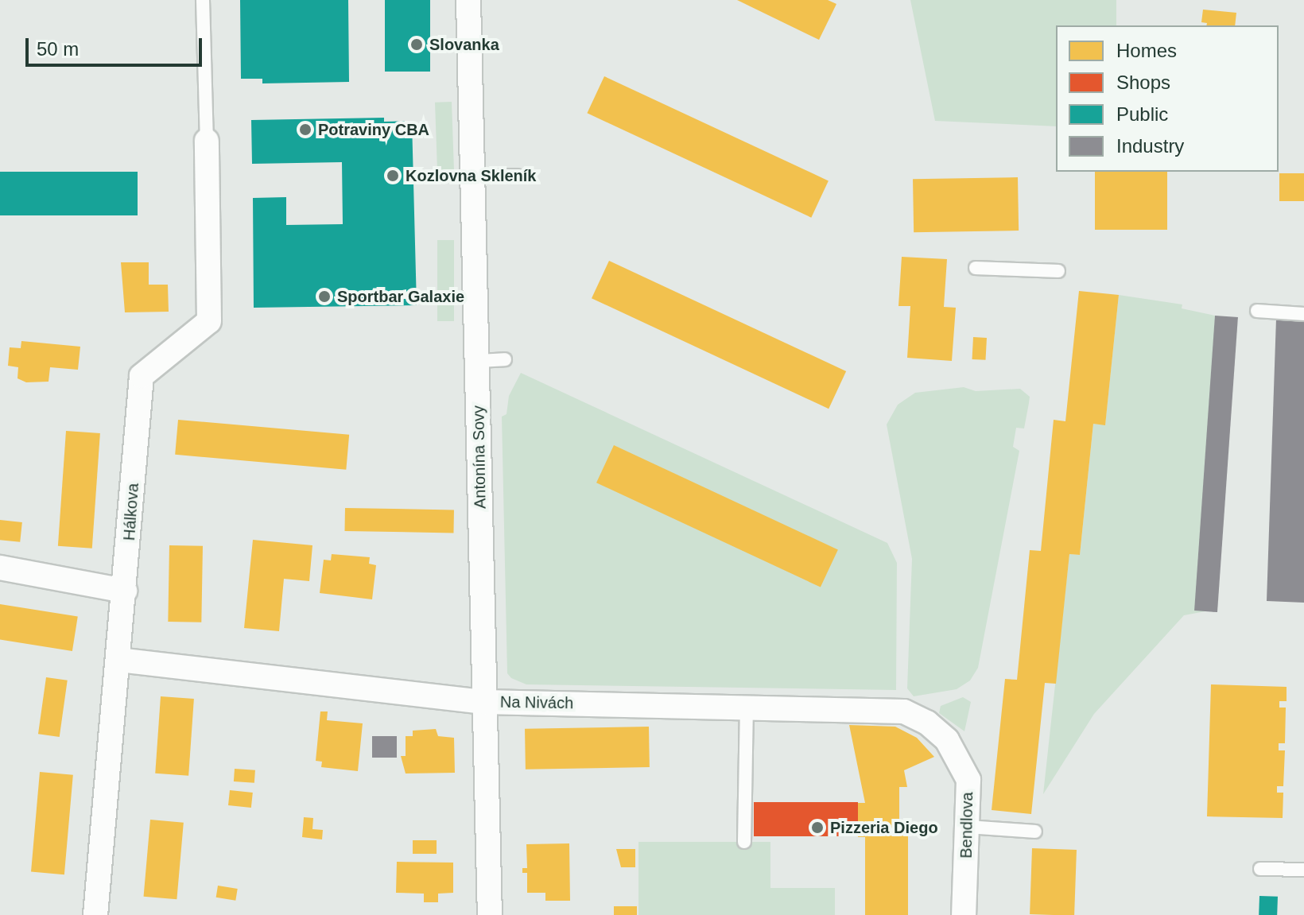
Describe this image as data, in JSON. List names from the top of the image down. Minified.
{"streets":{"street":["Antonína Sovy","Hálkova","Na Nivách","Bendlova"]},"crossings":[["Antonína Sovy","Na Nivách"],["Hálkova","Na Nivách"],["Na Nivách","Bendlova"]],"places":["Slovanka","Potraviny CBA","Kozlovna Skleník","Sportbar Galaxie","Pizzeria Diego"],"legend":["Homes","Shops","Public","Industry"],"scale_bar":"50 m"}
